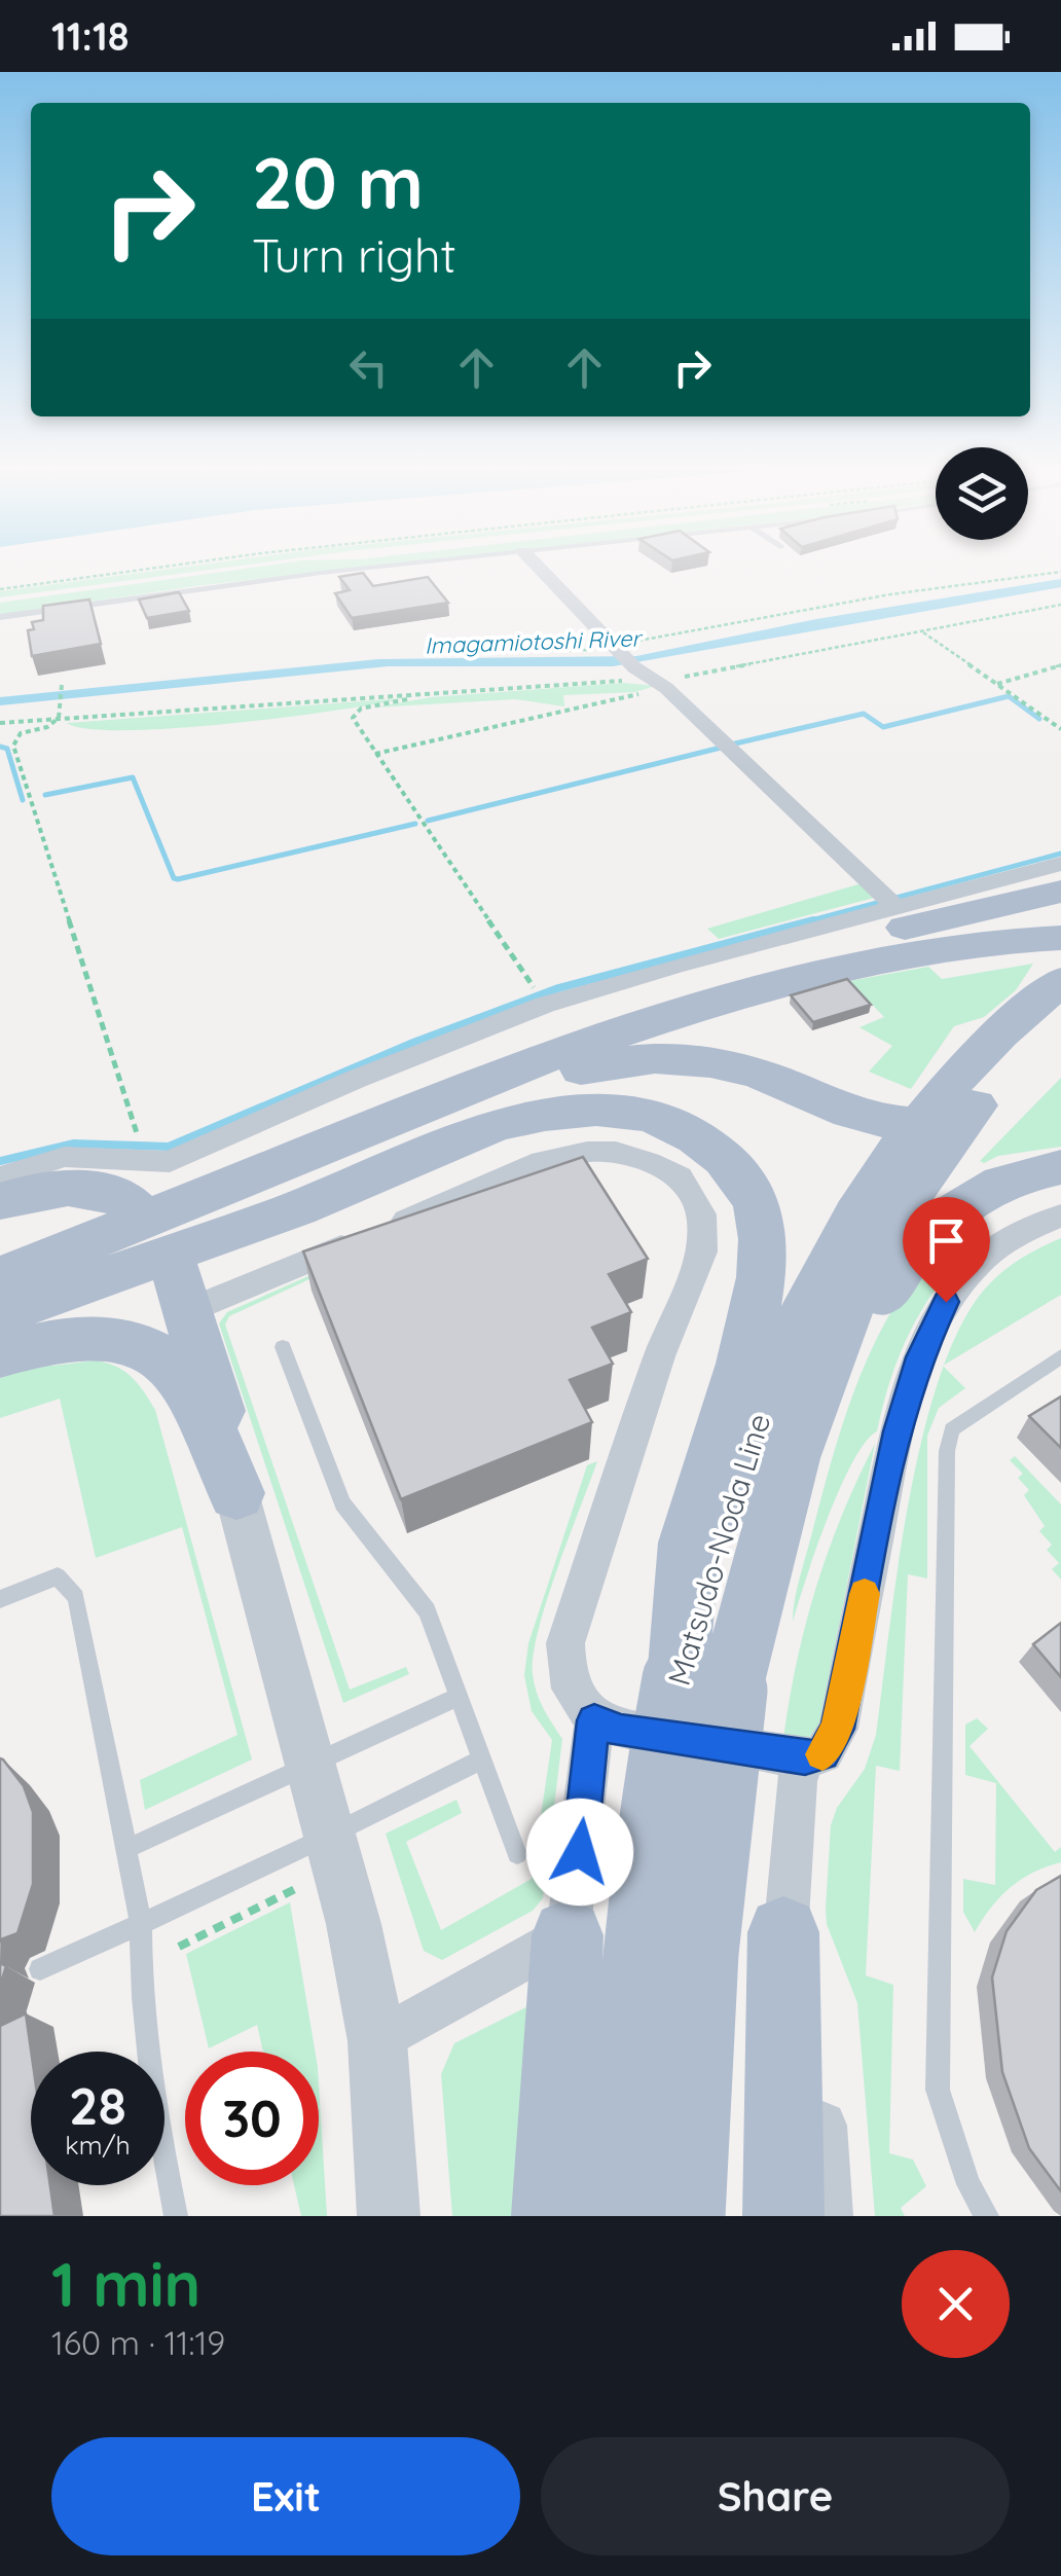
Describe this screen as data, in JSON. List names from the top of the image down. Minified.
{"streets":{"main road":["Matsudo-Noda Line"]},"water":["Imagamiotoshi River"],"page":{"status":"11:18","turn":["20 m","Turn right"],"speed":"28 km/h","limit":"30","heading":["1 min","160 m · 11:19"],"buttons":["Exit","Share"]}}
